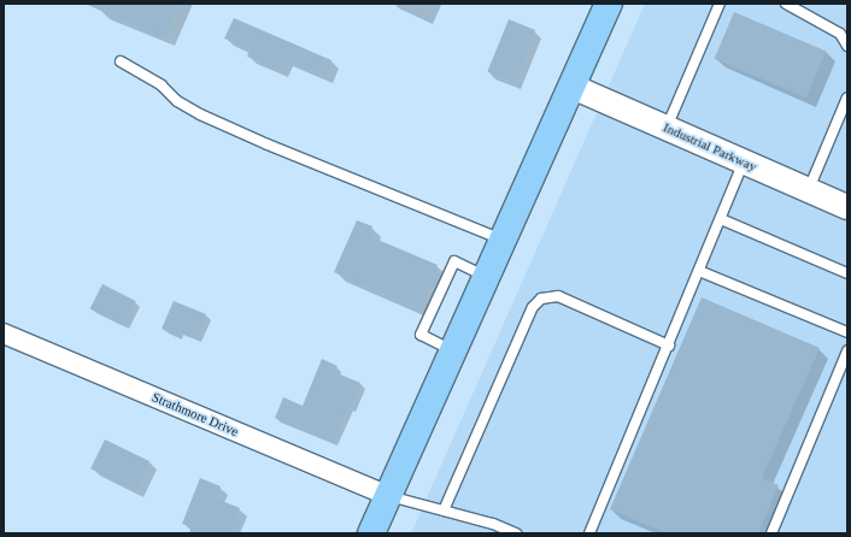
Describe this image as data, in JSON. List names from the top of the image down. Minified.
{"streets":{"street":["Industrial Parkway","Strathmore Drive"]}}
